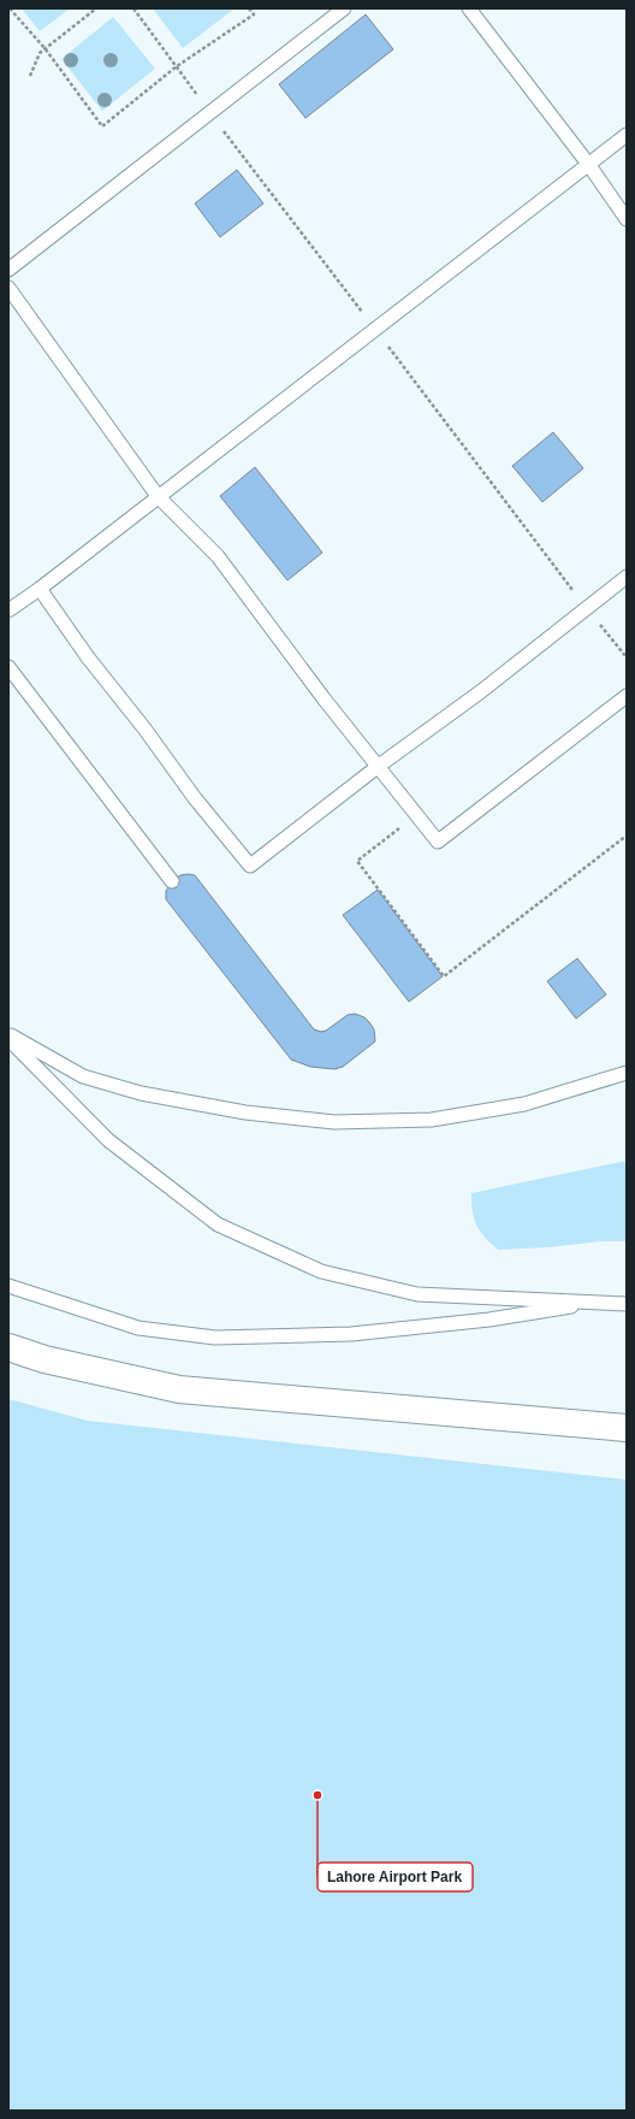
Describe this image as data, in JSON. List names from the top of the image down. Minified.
{"places":["Lahore Airport Park"]}
